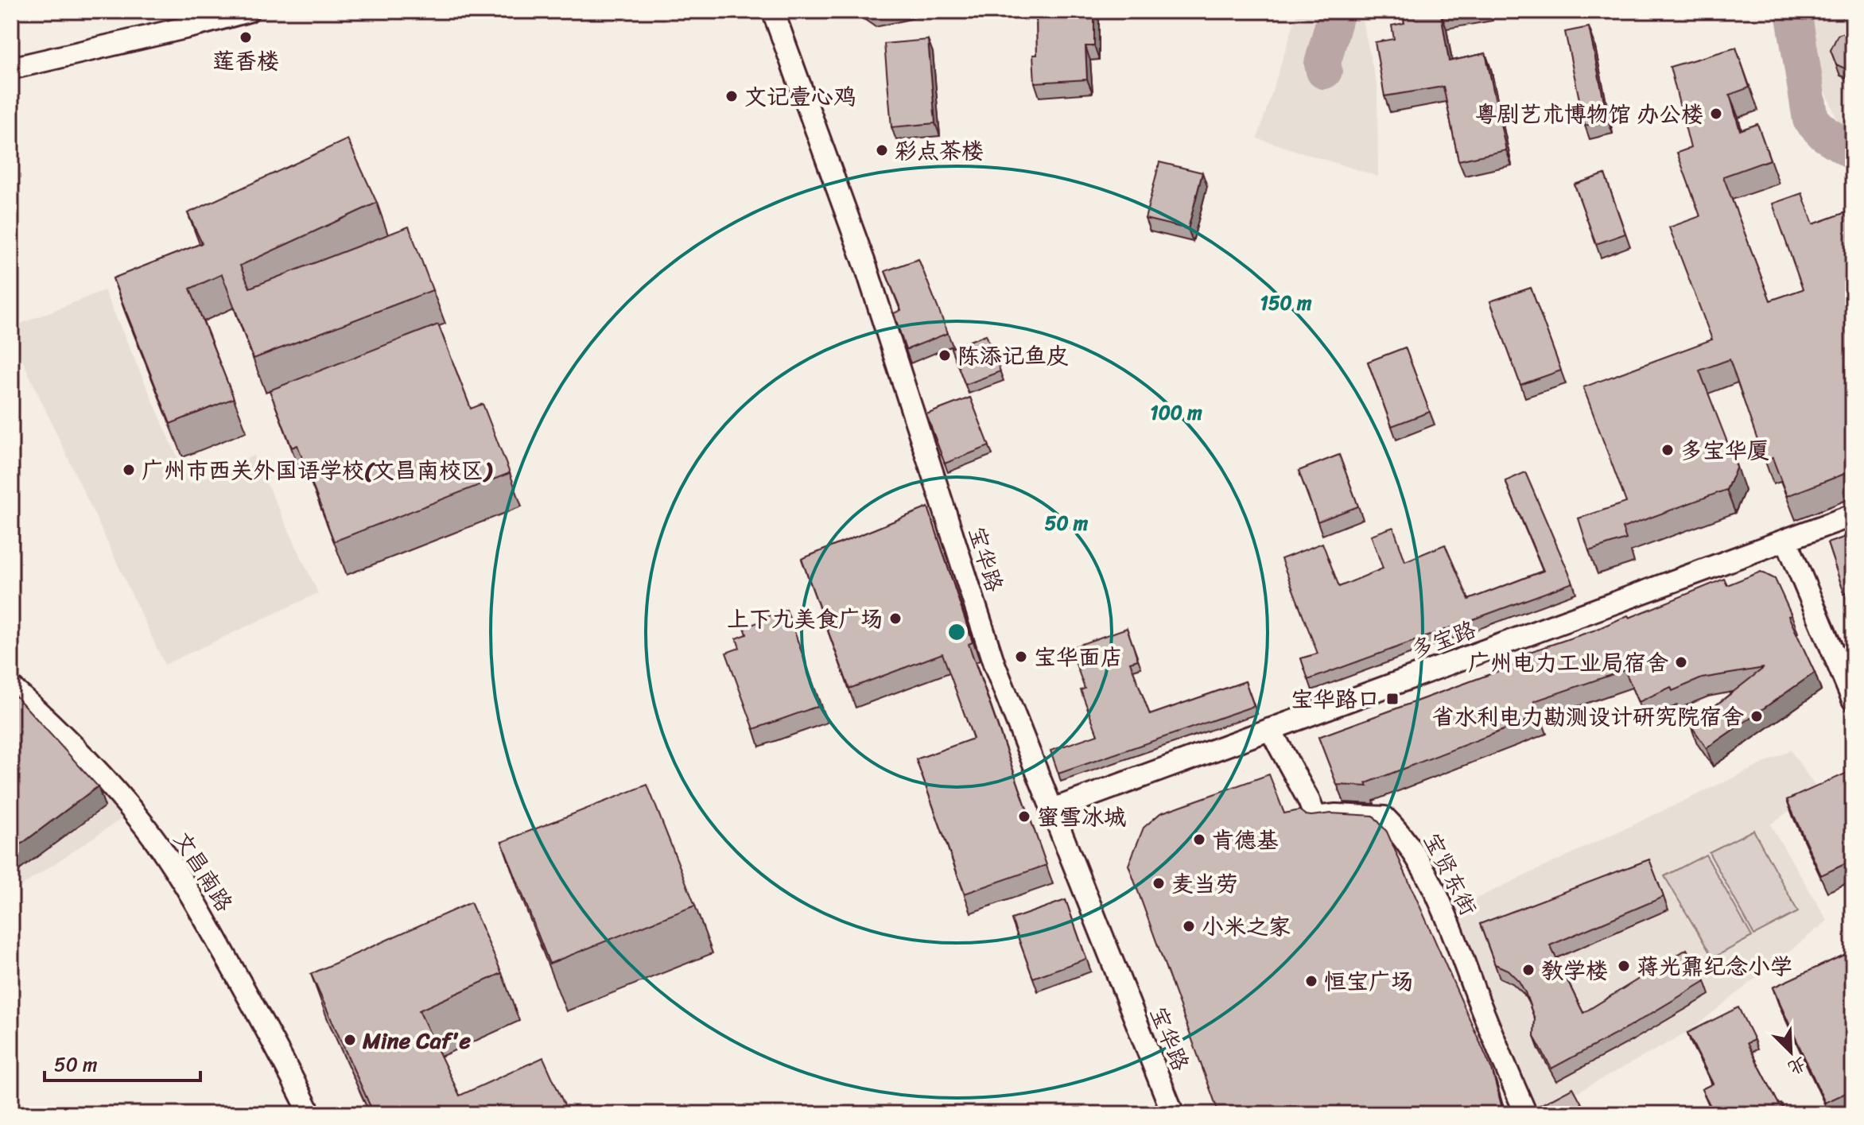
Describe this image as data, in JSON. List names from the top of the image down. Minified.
{"streets":{"street":["宝华路","多宝路","文昌南路","宝贤东街"]},"crossings":[["宝华路","多宝路"],["多宝路","宝贤东街"]],"places":{"other":["莲香楼","文记壹心鸡","粤剧艺术博物馆 办公楼","彩点茶楼","陈添记鱼皮","多宝华厦","广州市西关外国语学校(文昌南校区)","上下九美食广场","宝华面店","广州电力工业局宿舍","省水利电力勘测设计研究院宿舍","蜜雪冰城","肯德基","麦当劳","小米之家","蒋光鼐纪念小学","教学楼","恒宝广场","Mine Caf'e"],"transit":["宝华路口"]},"scale_bar":"50 m","north":"bottom right","rings":["150 m","100 m","50 m"]}
